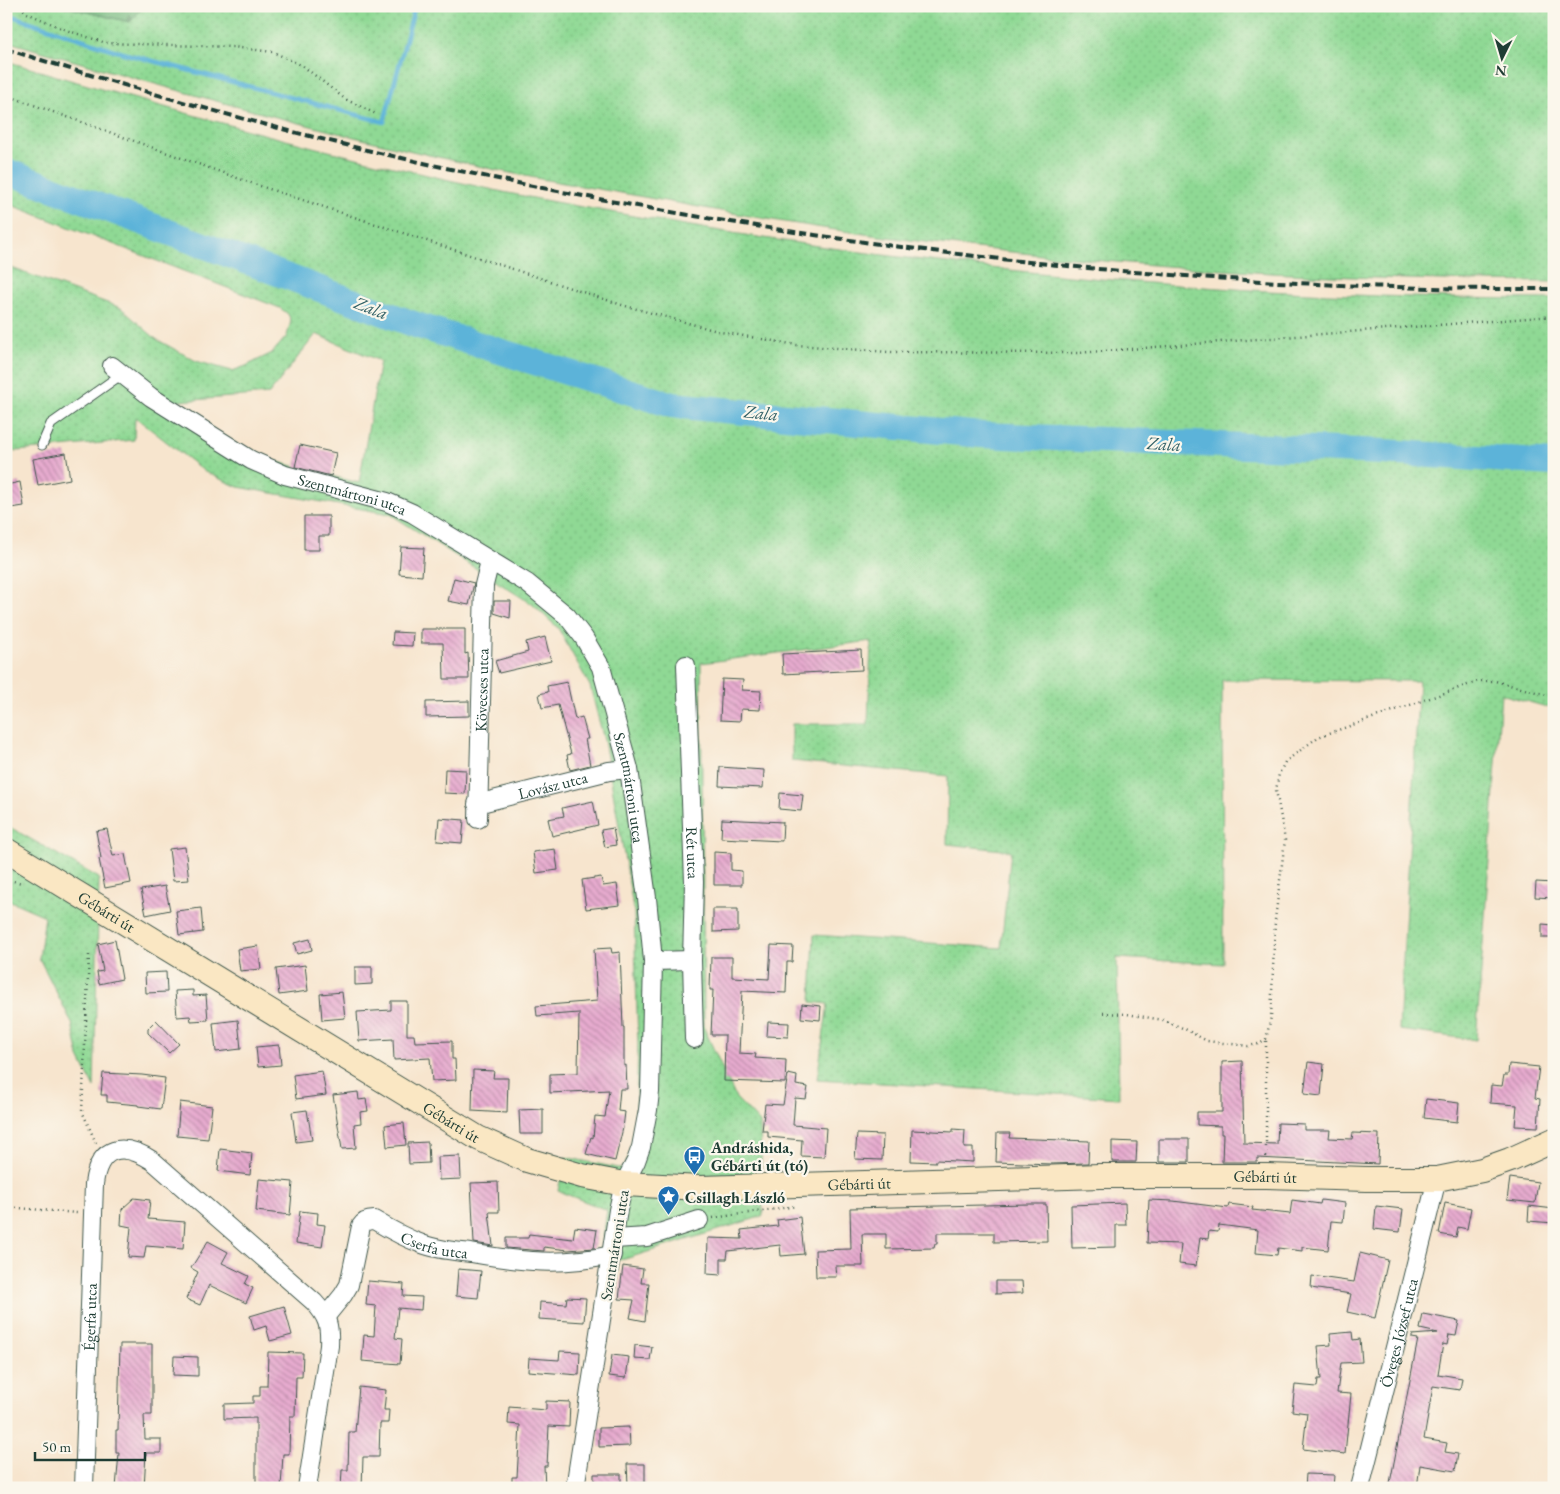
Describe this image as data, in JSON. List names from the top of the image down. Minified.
{"streets":{"main road":["Gébárti út"],"street":["Szentmártoni utca","Kövecses utca","Lovász utca","Rét utca","Cserfa utca","Égerfa utca","Öveges József utca"]},"crossings":[["Szentmártoni utca","Kövecses utca"],["Szentmártoni utca","Lovász utca"],["Szentmártoni utca","Gébárti út"],["Szentmártoni utca","Cserfa utca"],["Kövecses utca","Lovász utca"],["Gébárti út","Öveges József utca"]],"water":["Zala"],"places":{"bus stop":["Andráshida, Gébárti út (tó)"],"place":["Csillagh László"]},"scale_bar":"50 m","north":"bottom"}
